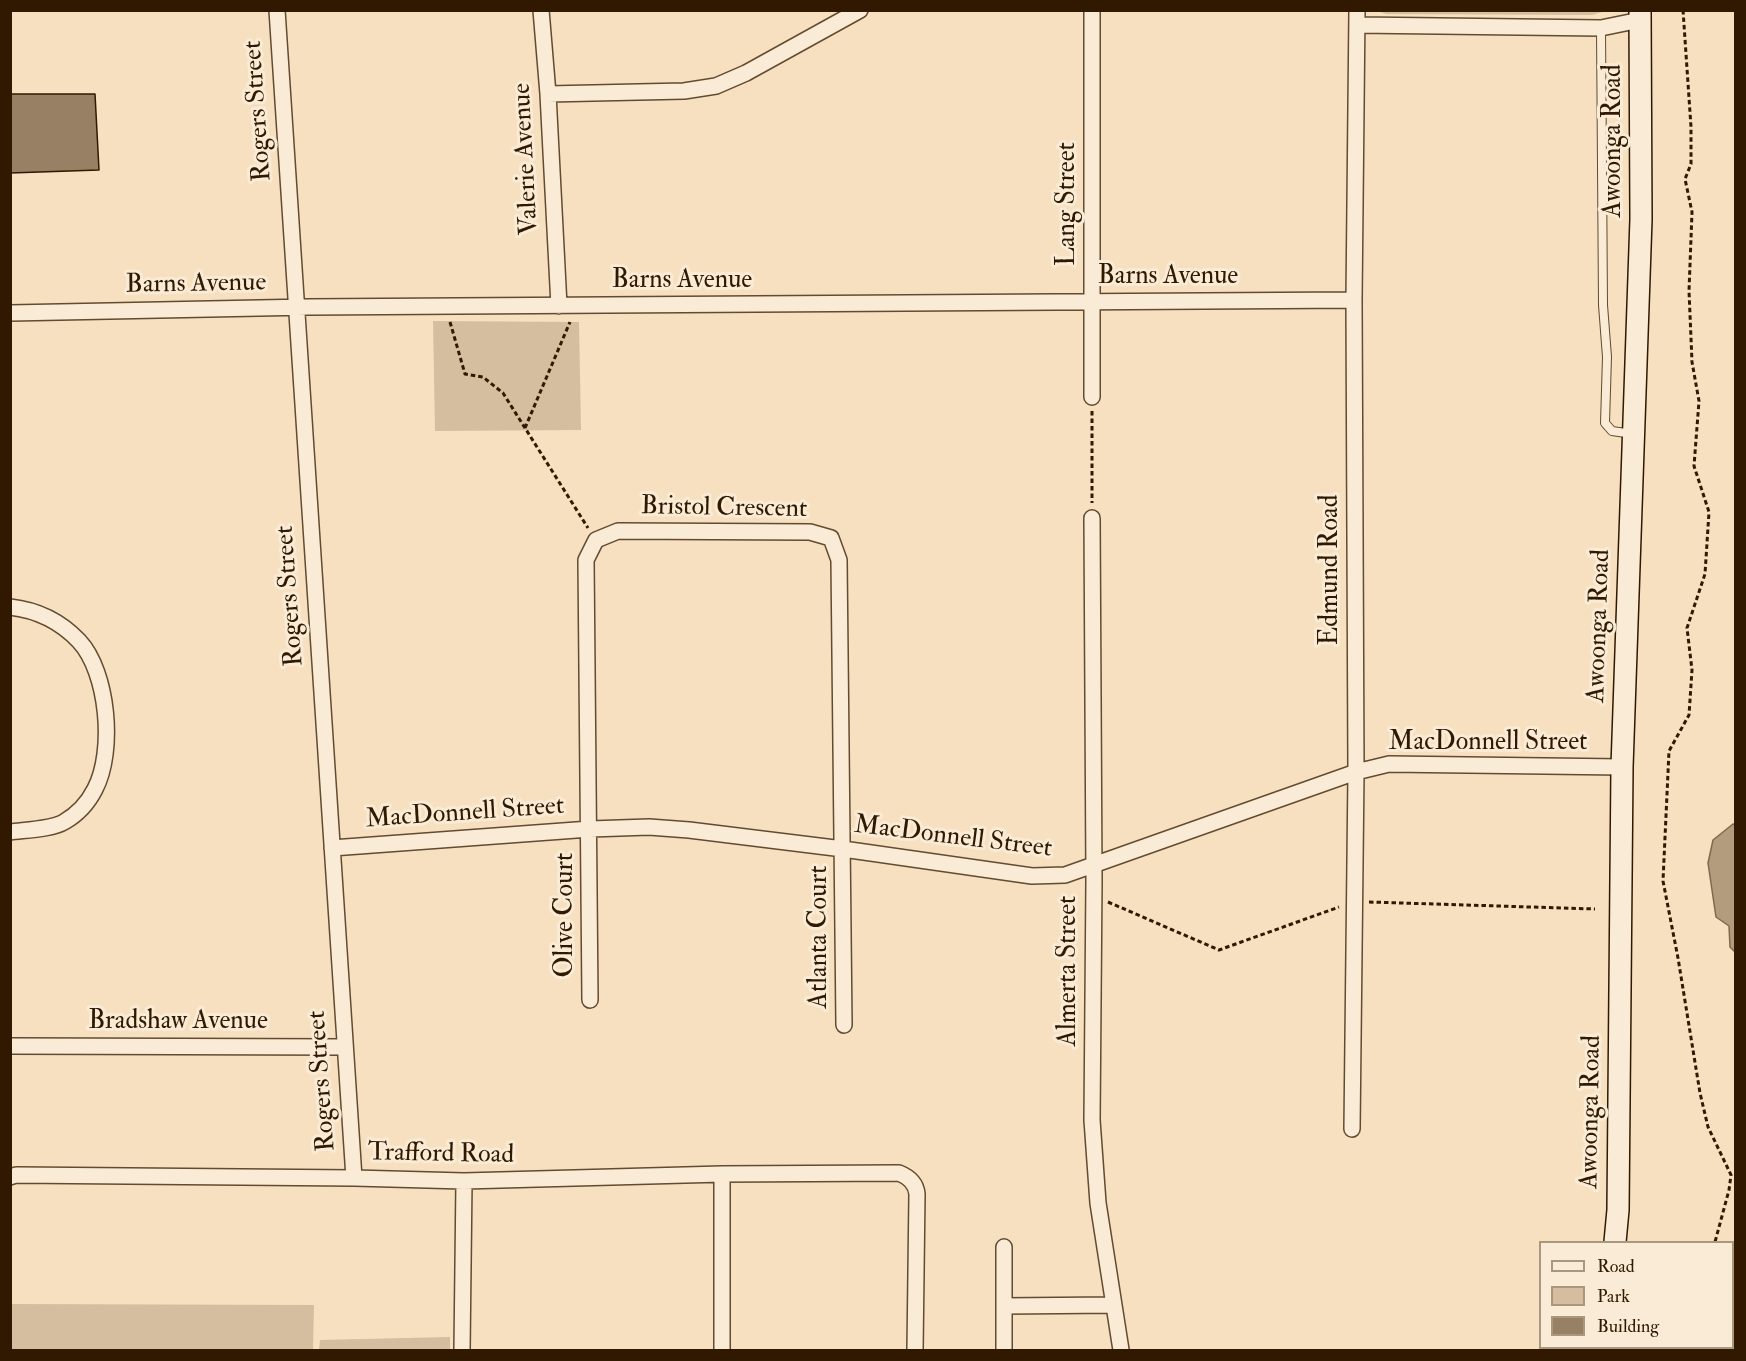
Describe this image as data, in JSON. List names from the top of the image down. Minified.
{"streets":{"main road":["Awoonga Road"],"street":["Rogers Street","Valerie Avenue","Lang Street","Barns Avenue","Bristol Crescent","Edmund Road","MacDonnell Street","Olive Court","Atlanta Court","Almerta Street","Bradshaw Avenue","Trafford Road"]},"crossings":[["Rogers Street","Barns Avenue"],["Rogers Street","MacDonnell Street"],["Rogers Street","Bradshaw Avenue"],["Rogers Street","Trafford Road"],["Awoonga Road","MacDonnell Street"],["Valerie Avenue","Barns Avenue"],["Lang Street","Barns Avenue"],["Barns Avenue","Edmund Road"],["Bristol Crescent","MacDonnell Street"],["Bristol Crescent","Atlanta Court"],["Edmund Road","MacDonnell Street"],["MacDonnell Street","Olive Court"],["MacDonnell Street","Atlanta Court"],["MacDonnell Street","Almerta Street"]],"legend":["Road","Park","Building"]}
